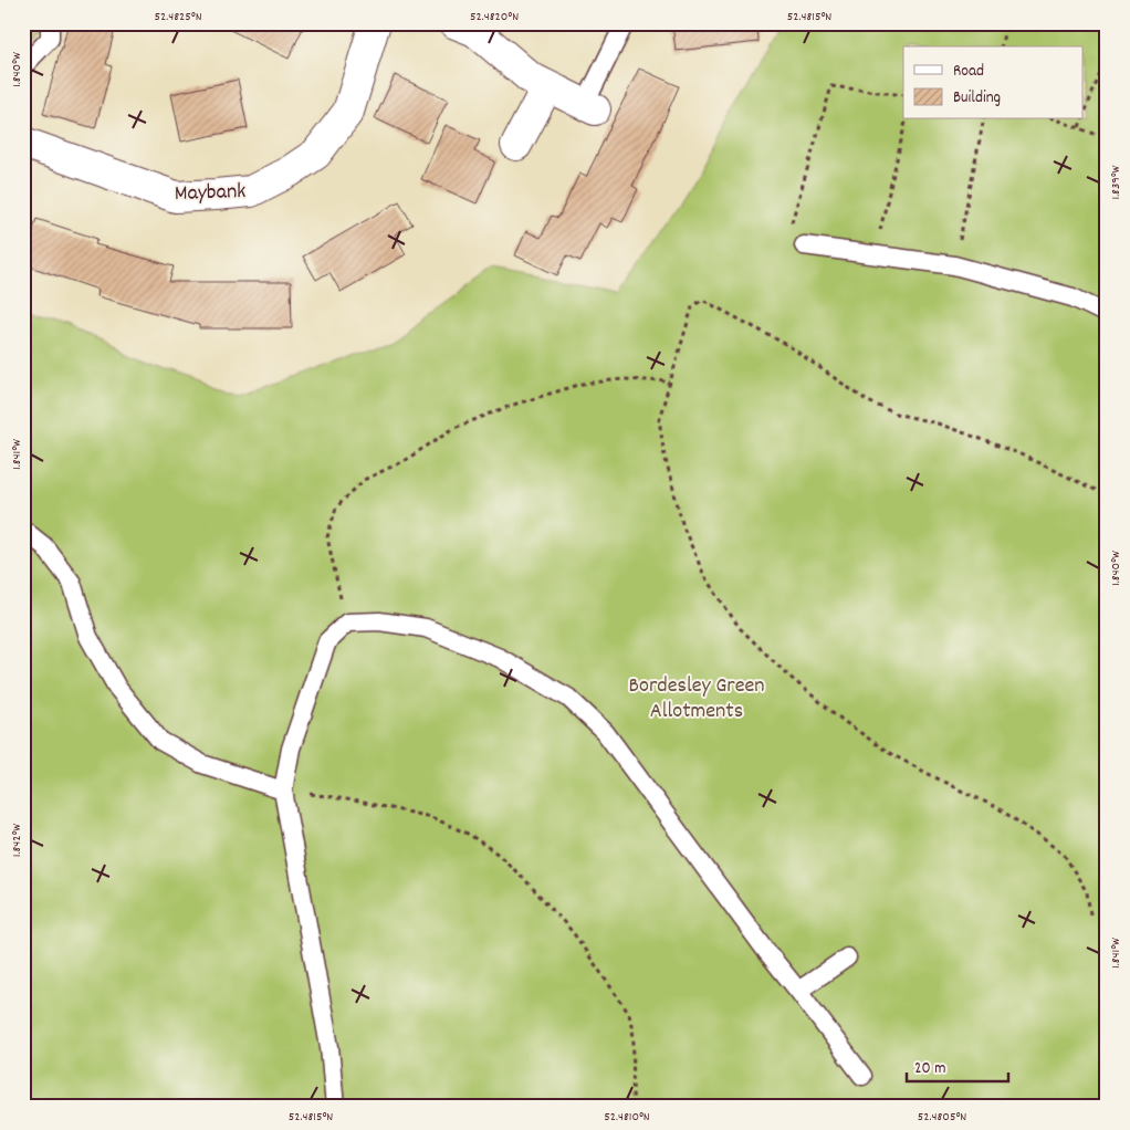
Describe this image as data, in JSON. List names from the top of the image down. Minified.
{"streets":{"street":["Maybank"]},"parks":["Bordesley Green Allotments"],"legend":["Road","Building"],"scale_bar":"20 m","coordinates":["52.4825°N","52.4820°N","52.4815°N","1.840°W","1.839°W","1.841°W","1.842°W","52.4810°N","52.4805°N"]}
